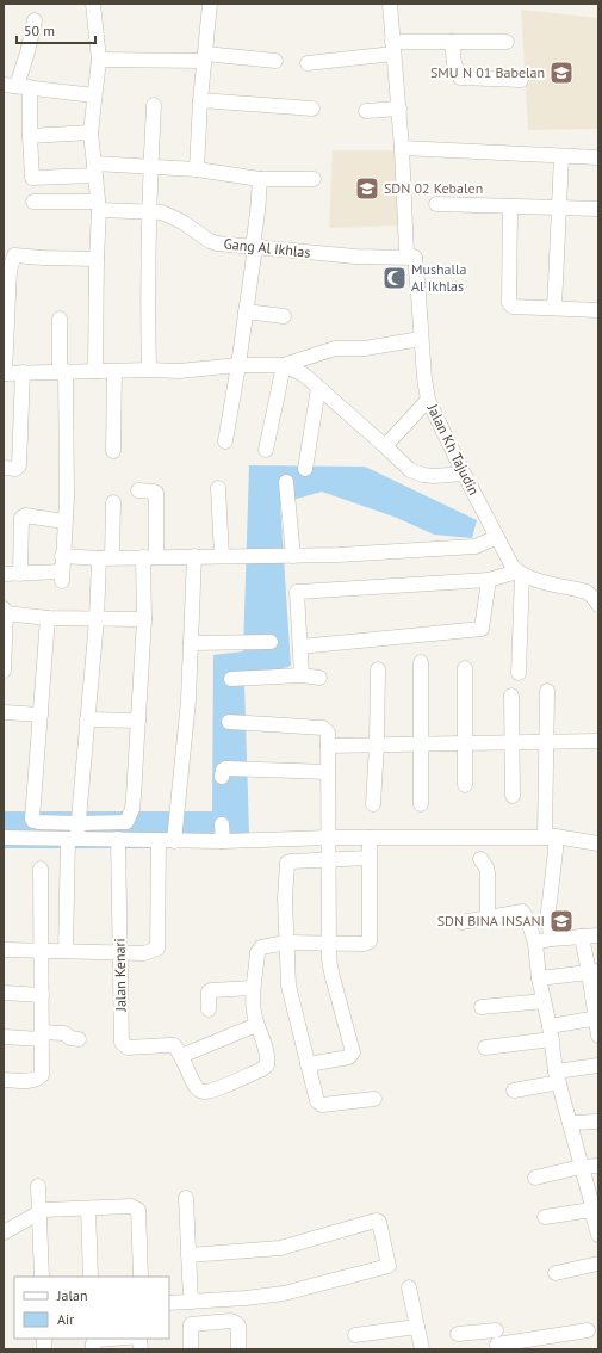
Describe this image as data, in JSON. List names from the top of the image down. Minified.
{"streets":{"street":["Gang Al Ikhlas","Jalan Kh Tajudin","Jalan Kenari"]},"crossings":[["Gang Al Ikhlas","Jalan Kh Tajudin"]],"places":{"school or university":["SMU N 01 Babelan","SDN 02 Kebalen","SDN BINA INSANI"],"mosque":["Mushalla Al Ikhlas"]},"legend":["Jalan","Air"],"scale_bar":"50 m"}
